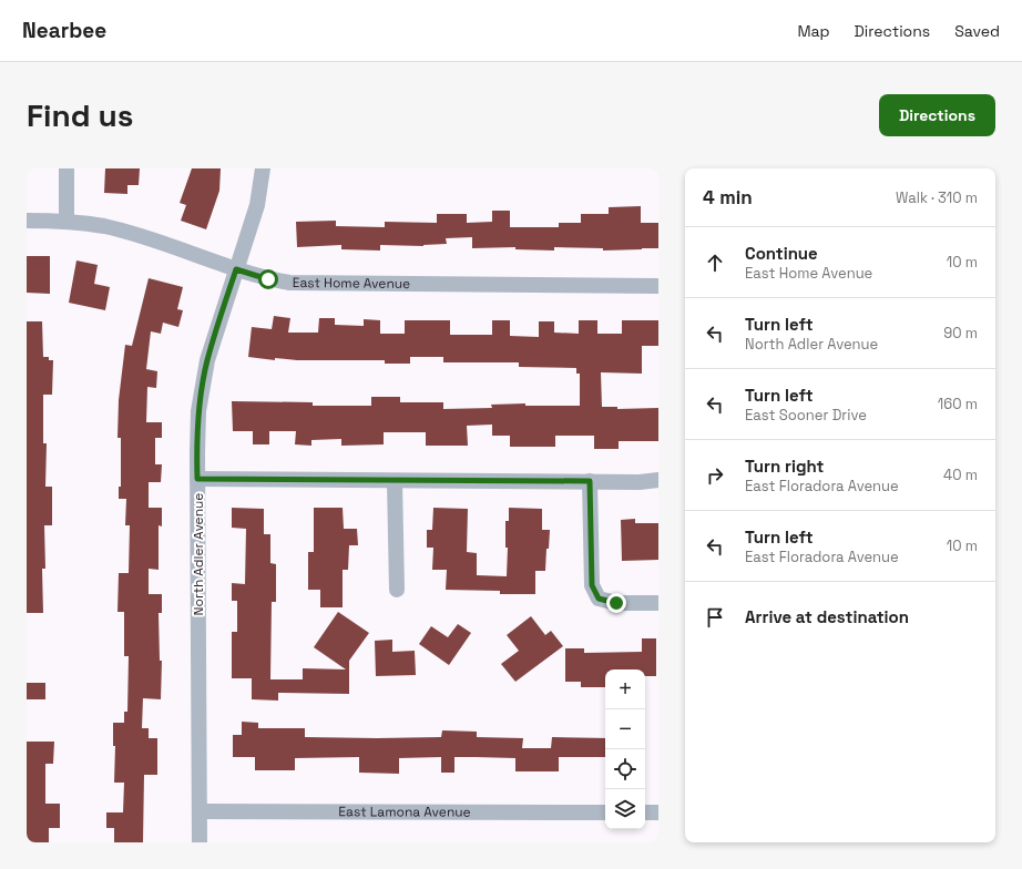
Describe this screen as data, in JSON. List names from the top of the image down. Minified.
{"streets":{"street":["East Home Avenue","North Adler Avenue","East Lamona Avenue"]},"crossings":[["East Home Avenue","North Adler Avenue"],["North Adler Avenue","East Lamona Avenue"]],"page":{"header":"Nearbee","nav":["Map","Directions","Saved"],"buttons":"Directions","title":"Find us","heading":["4 min","Walk · 310 m"],"list":[["Continue","East Home Avenue","10 m"],["Turn left","North Adler Avenue","90 m"],["Turn left","East Sooner Drive","160 m"],["Turn right","East Floradora Avenue","40 m"],["Turn left","East Floradora Avenue","10 m"],"Arrive at destination"],"map_buttons":["+","−"]}}
